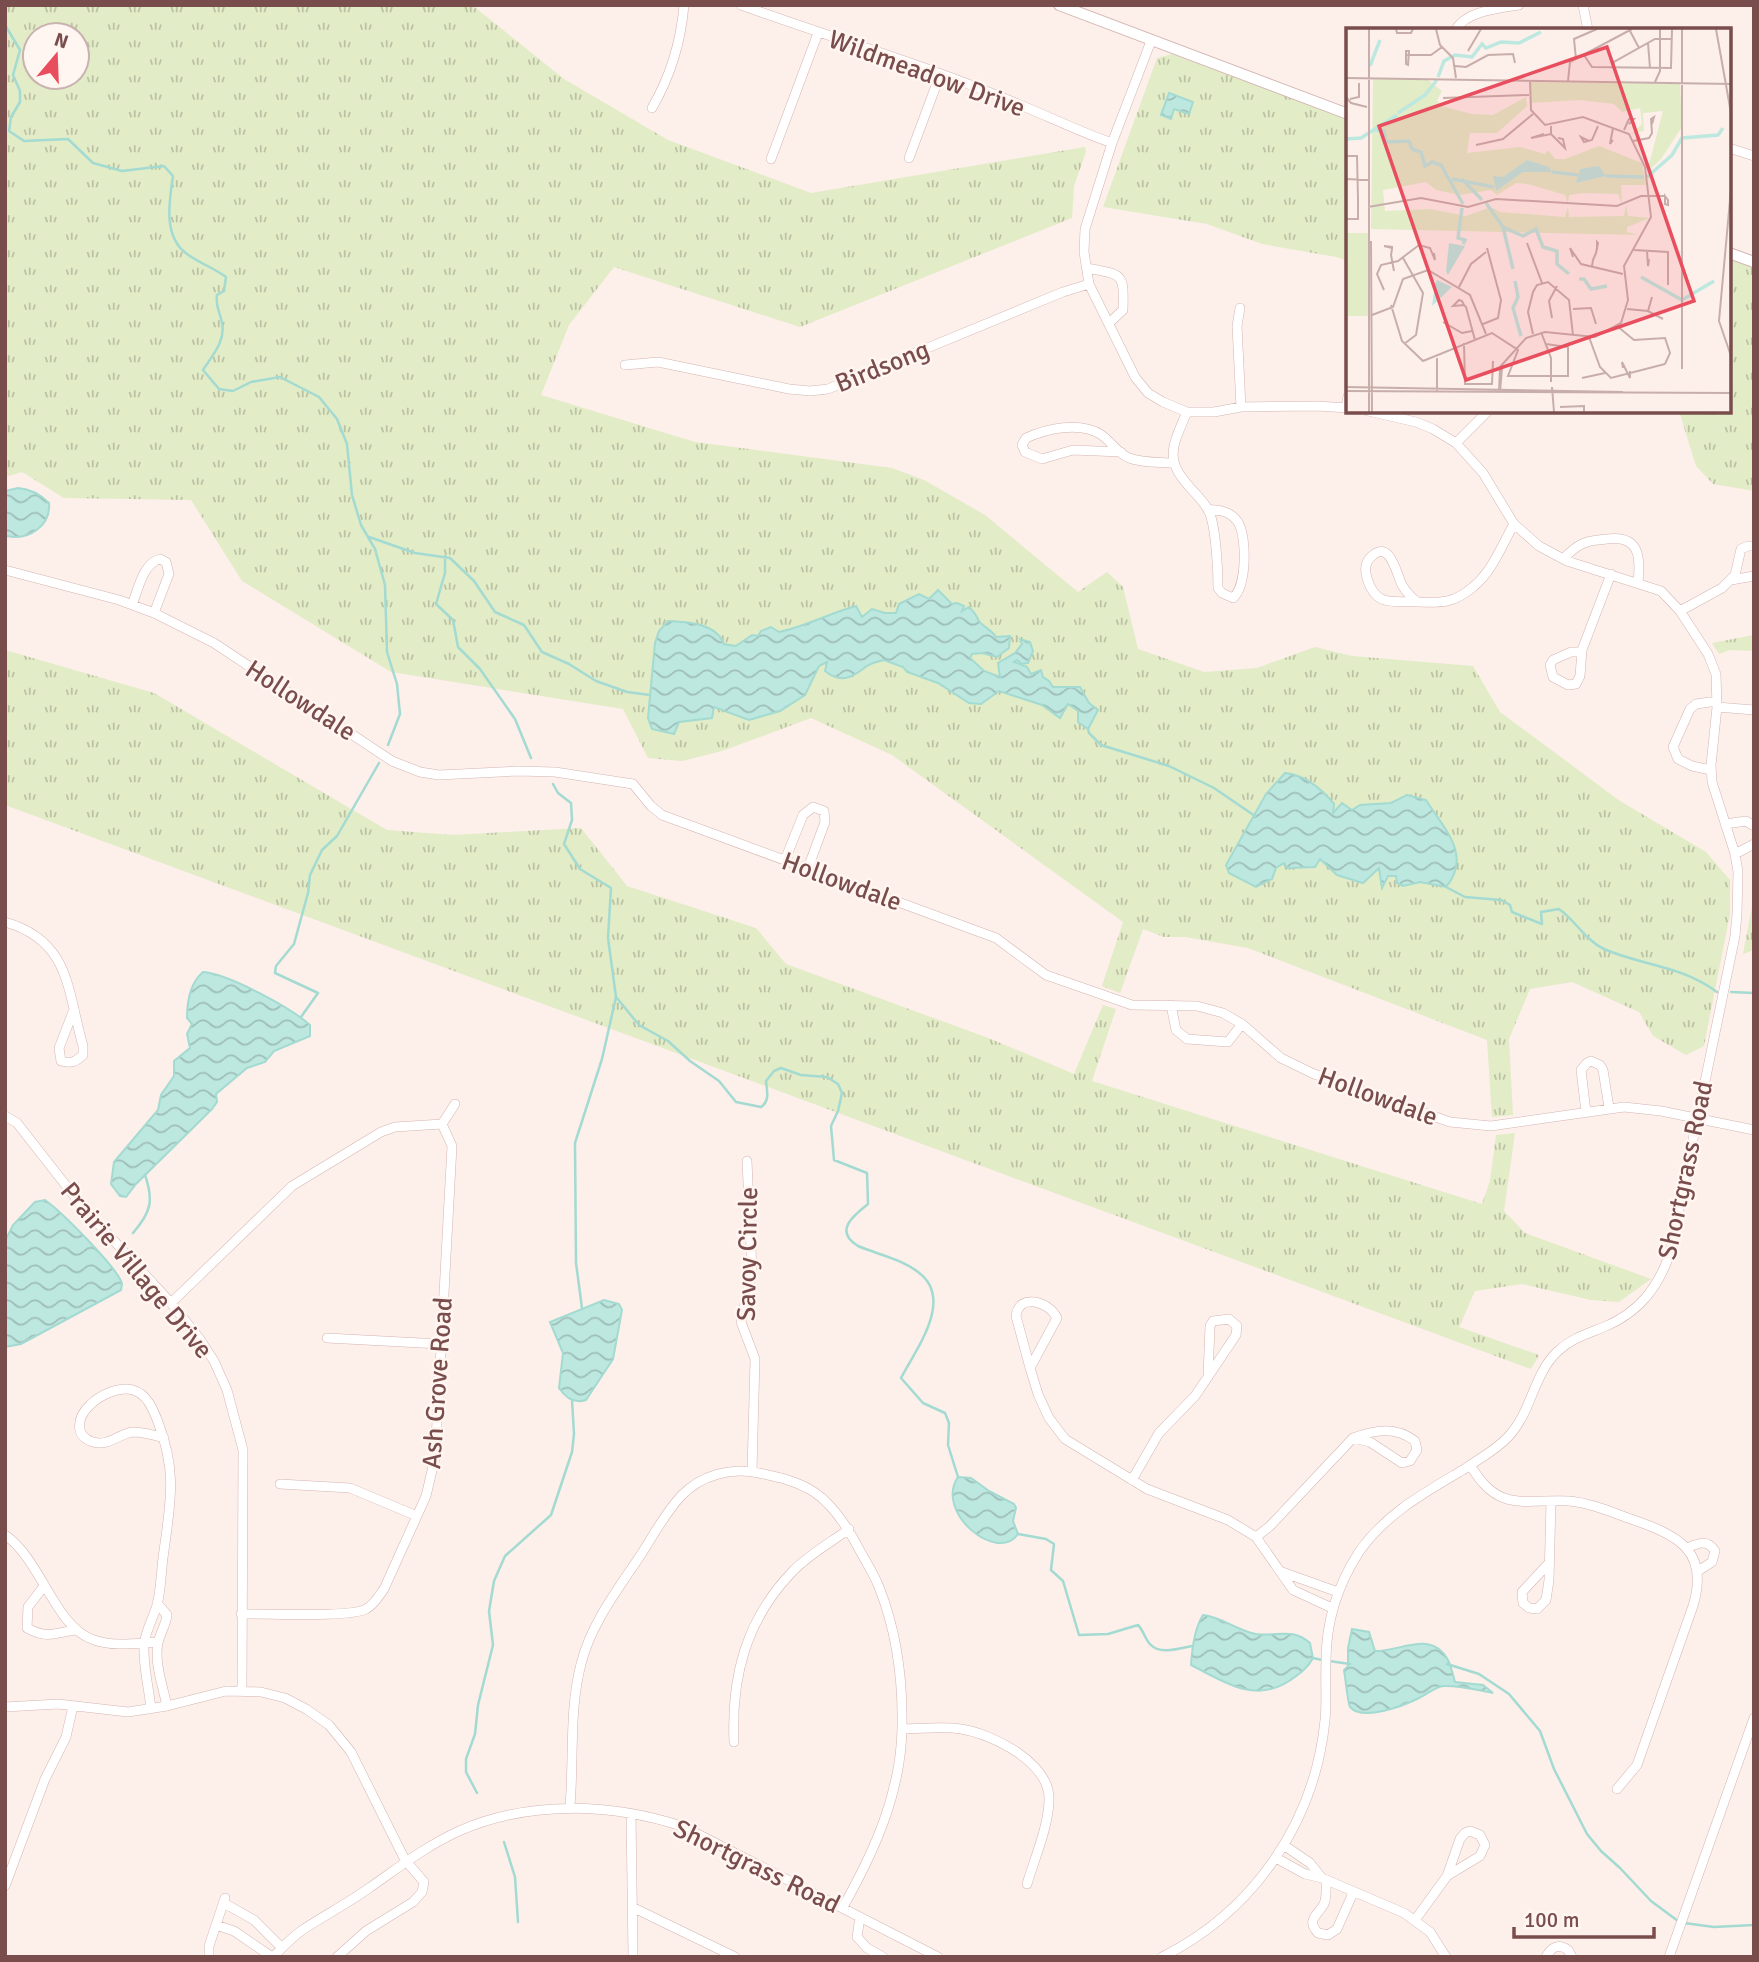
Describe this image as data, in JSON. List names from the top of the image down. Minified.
{"streets":{"street":["Wildmeadow Drive","Birdsong","Hollowdale","Shortgrass Road","Savoy Circle","Prairie Village Drive","Ash Grove Road"]},"crossings":[["Hollowdale","Shortgrass Road"],["Prairie Village Drive","Ash Grove Road"]],"scale_bar":"100 m","north":"top"}
